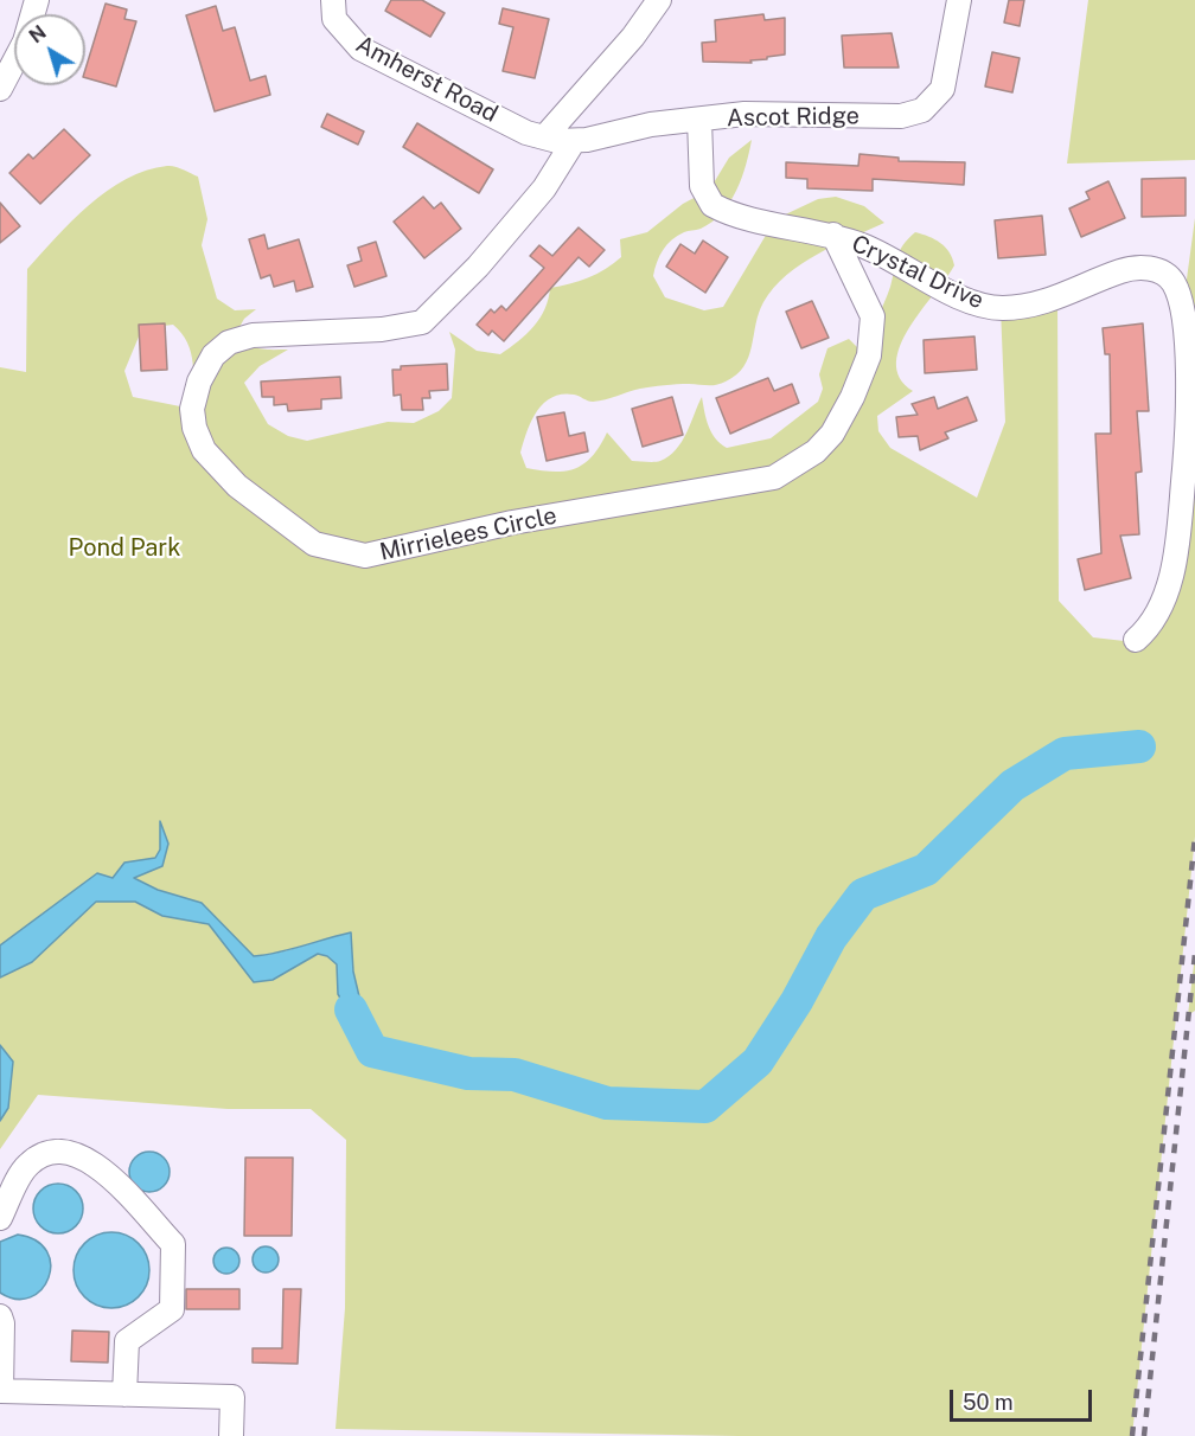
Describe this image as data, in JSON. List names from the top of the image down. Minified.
{"streets":{"street":["Amherst Road","Ascot Ridge","Crystal Drive","Mirrielees Circle"]},"crossings":[["Amherst Road","Ascot Ridge"],["Ascot Ridge","Mirrielees Circle"],["Crystal Drive","Mirrielees Circle"]],"parks":["Pond Park"],"scale_bar":"50 m","north":"top left"}
